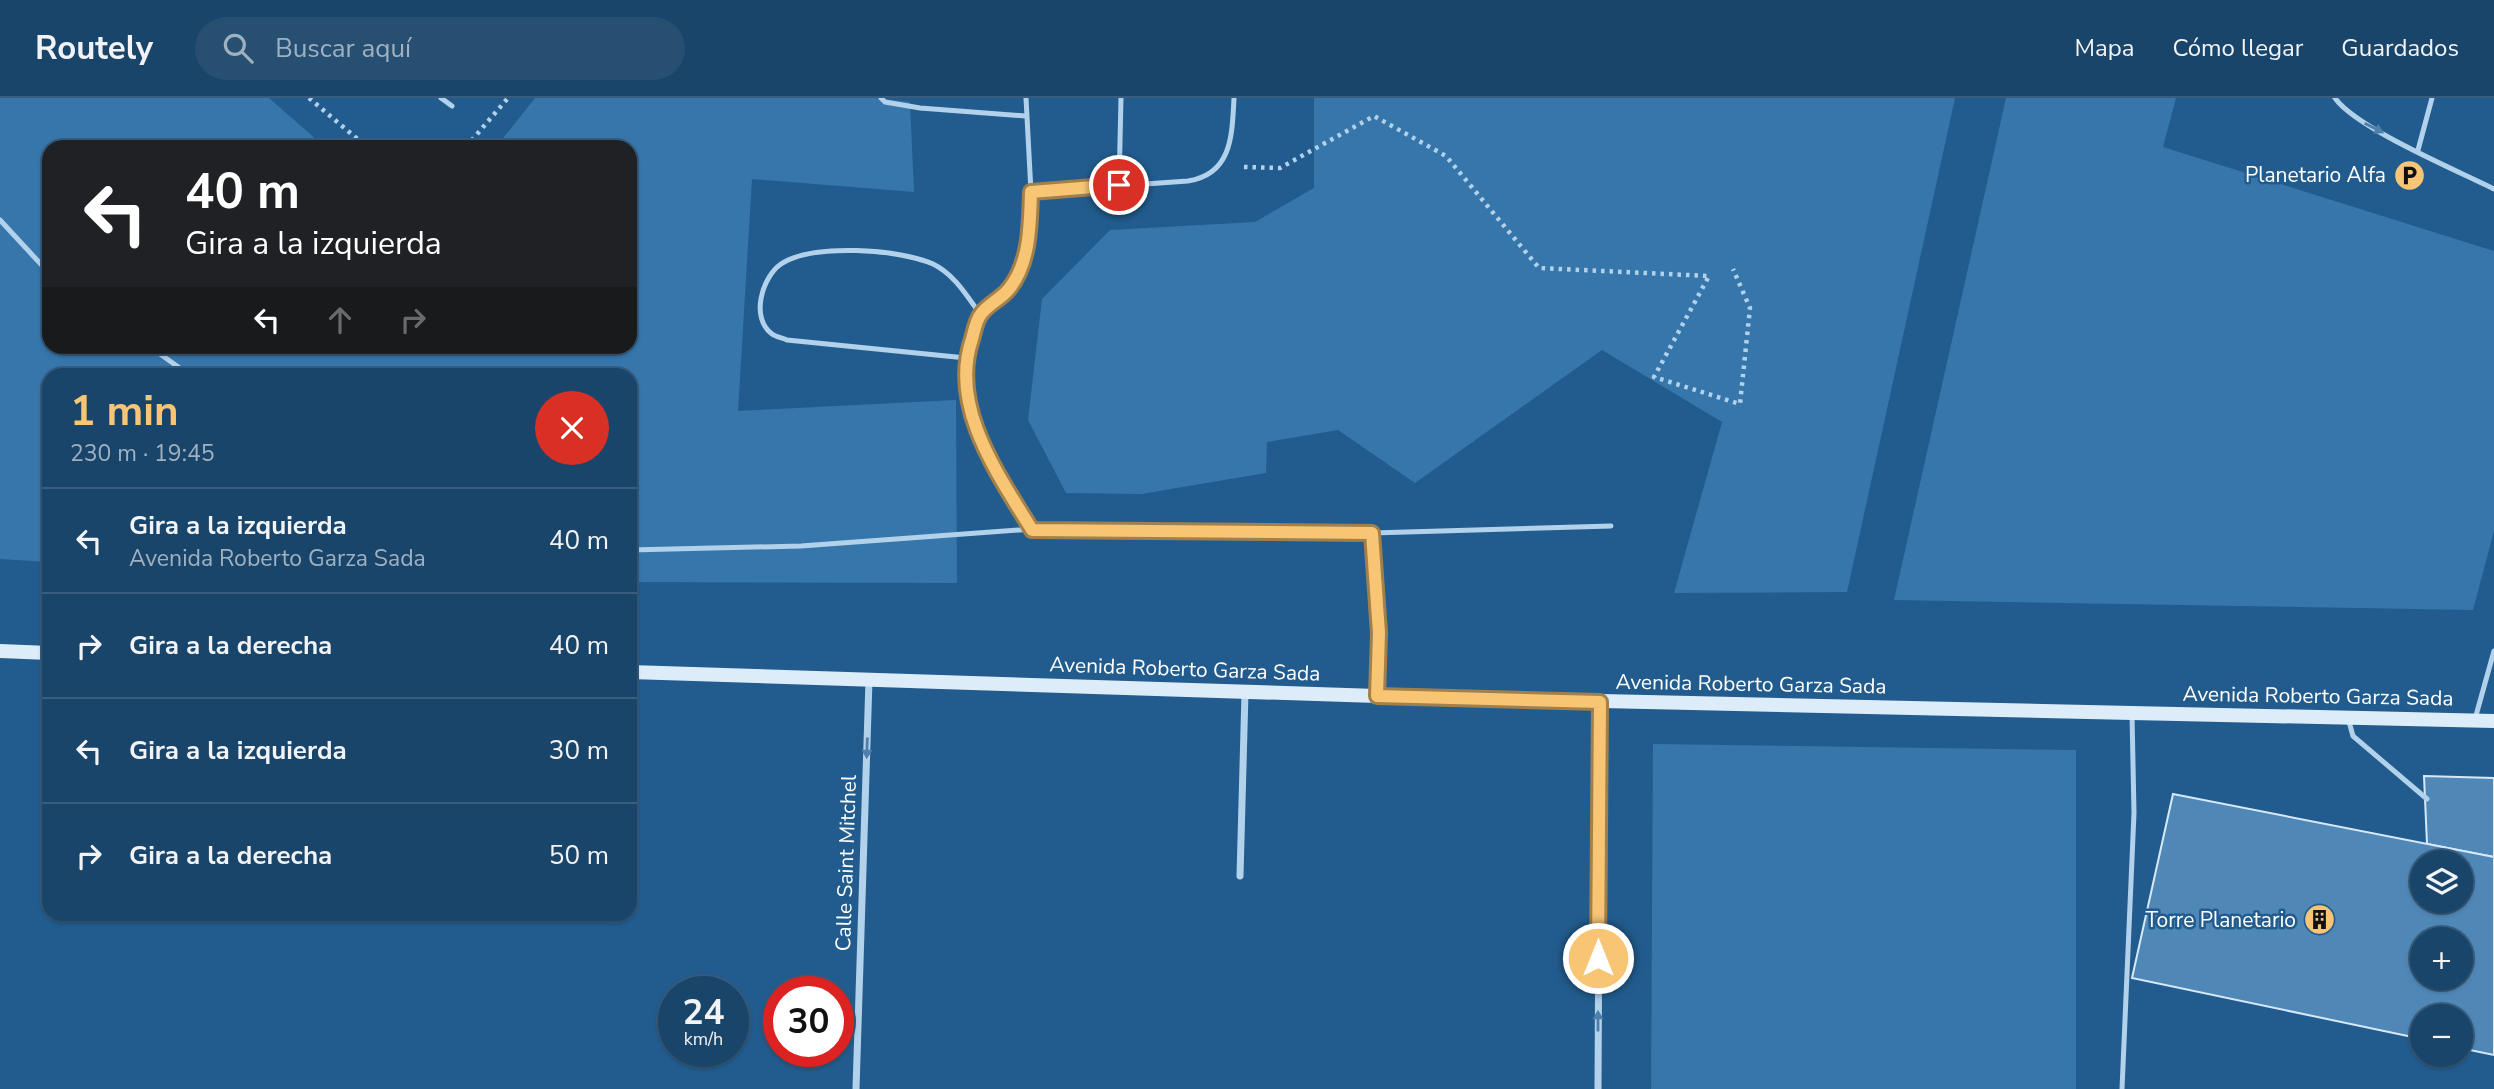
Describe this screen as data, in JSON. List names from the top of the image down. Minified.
{"streets":{"street":["Avenida Roberto Garza Sada","Calle Saint Mitchel"]},"crossings":[["Avenida Roberto Garza Sada","Calle Saint Mitchel"]],"one_way":["Calle Saint Mitchel"],"places":{"parking":["Planetario Alfa"],"building":["Torre Planetario"]},"page":{"header":"Routely","search":"Buscar aquí","nav":["Mapa","Cómo llegar","Guardados"],"turn":["40 m","Gira a la izquierda"],"heading":["1 min","230 m · 19:45"],"list":[{"name":"Gira a la izquierda","note":"Avenida Roberto Garza Sada","value":"40 m"},{"name":"Gira a la derecha","value":"40 m"},{"name":"Gira a la izquierda","value":"30 m"},{"name":"Gira a la derecha","value":"50 m"}],"map_buttons":["+","−"],"speed":"24 km/h","limit":"30"}}
